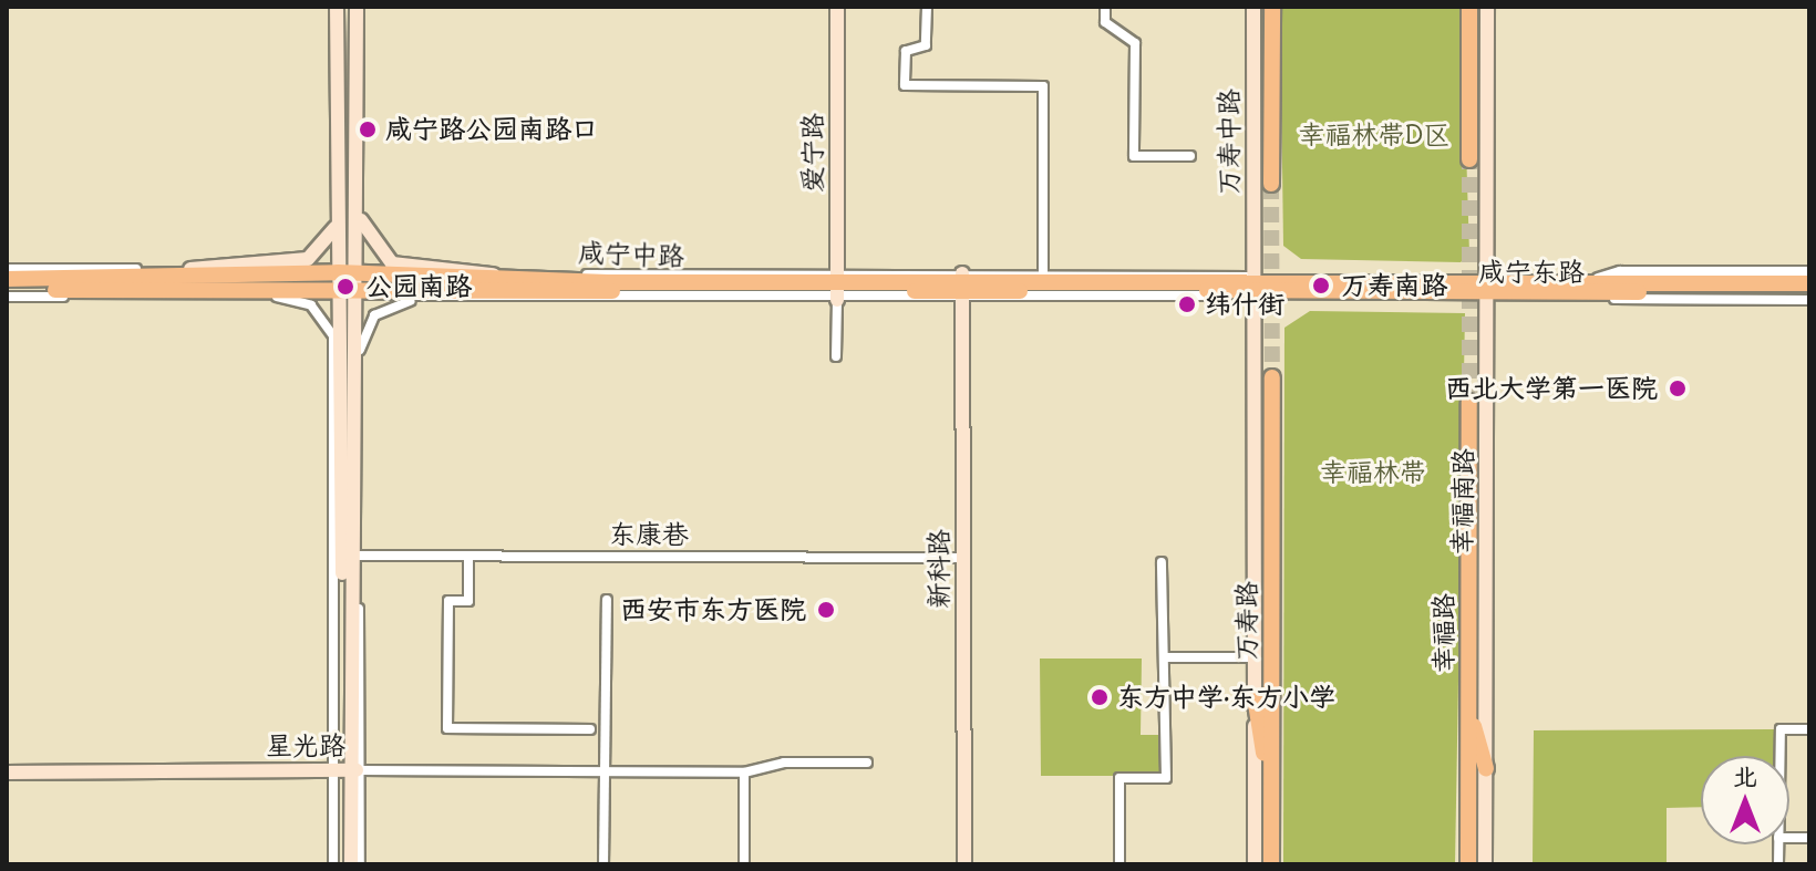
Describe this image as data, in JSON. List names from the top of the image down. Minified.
{"streets":{"main road":["万寿中路","爱宁路","咸宁中路","咸宁东路","幸福南路","新科路","万寿路","幸福路","星光路"],"street":["东康巷"]},"crossings":[["万寿中路","咸宁中路"],["万寿中路","咸宁东路"],["爱宁路","咸宁中路"],["咸宁中路","咸宁东路"],["咸宁中路","新科路"],["咸宁东路","幸福南路"],["东康巷","新科路"]],"parks":["幸福林带D区","幸福林带"],"places":["咸宁路公园南路口","万寿南路","公园南路","纬什街","西北大学第一医院","西安市东方医院","东方中学·东方小学"],"north":"top"}
